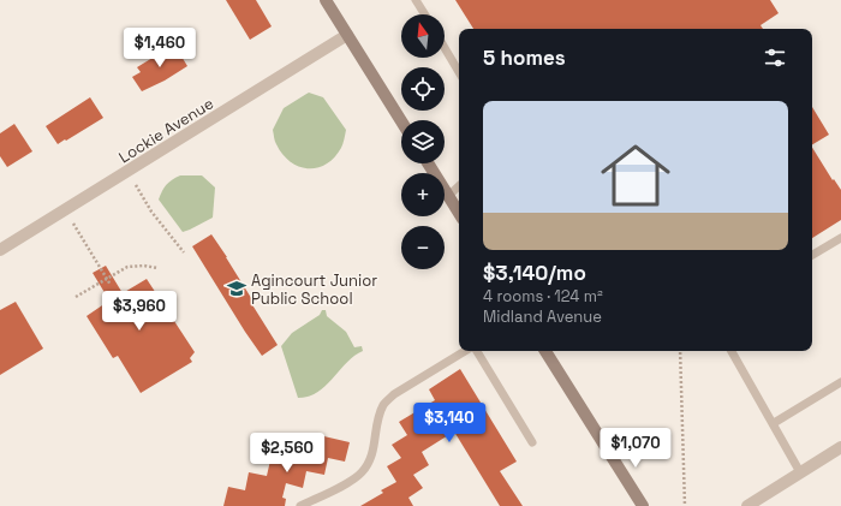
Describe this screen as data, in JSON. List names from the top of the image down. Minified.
{"streets":{"street":["Lockie Avenue"]},"places":{"school or university":["Agincourt Junior Public School"]},"north":"top","page":{"map_buttons":["+","−"],"price":["$1,460","$3,960","$3,140","$1,070","$2,560"],"heading":"5 homes","list":[{"name":"$3,140/mo","note":"4 rooms · 124 m² · Midland Avenue"}]}}
